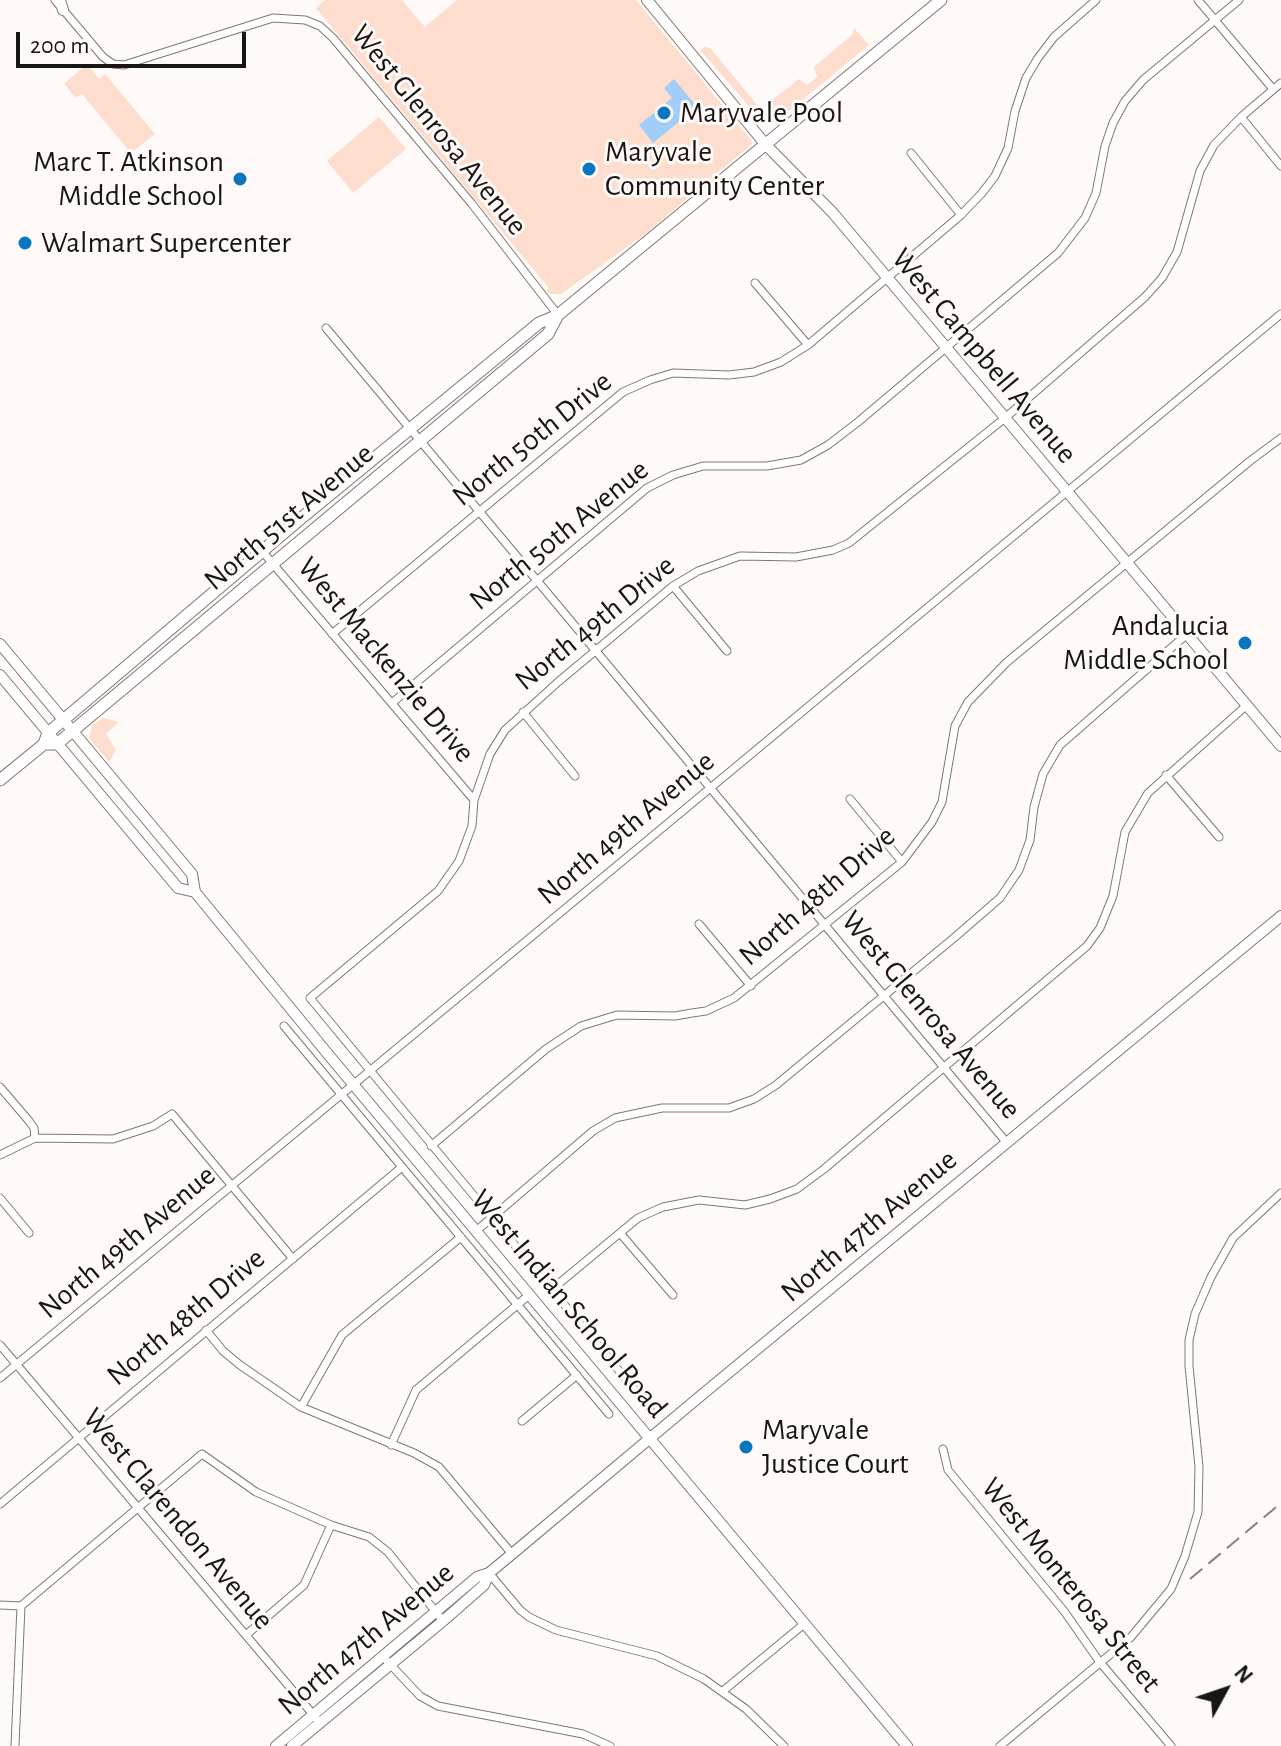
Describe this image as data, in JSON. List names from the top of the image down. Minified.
{"streets":{"main road":["North 51st Avenue"],"street":["West Glenrosa Avenue","West Campbell Avenue","North 50th Drive","North 50th Avenue","North 49th Drive","West Mackenzie Drive","North 49th Avenue","North 48th Drive","North 47th Avenue","West Indian School Road","West Clarendon Avenue","West Monterosa Street"]},"crossings":[["West Glenrosa Avenue","North 50th Drive"],["West Glenrosa Avenue","North 51st Avenue"],["West Glenrosa Avenue","North 50th Avenue"],["West Glenrosa Avenue","North 49th Drive"],["West Glenrosa Avenue","North 49th Avenue"],["West Glenrosa Avenue","North 48th Drive"],["West Glenrosa Avenue","North 47th Avenue"],["West Campbell Avenue","North 50th Drive"],["West Campbell Avenue","North 51st Avenue"],["West Campbell Avenue","North 50th Avenue"],["West Campbell Avenue","North 49th Drive"],["West Campbell Avenue","North 49th Avenue"],["West Campbell Avenue","North 48th Drive"],["North 50th Drive","West Mackenzie Drive"],["North 51st Avenue","West Mackenzie Drive"],["North 51st Avenue","West Indian School Road"],["North 50th Avenue","West Mackenzie Drive"],["North 49th Drive","West Mackenzie Drive"],["North 49th Drive","West Indian School Road"],["North 49th Avenue","West Indian School Road"],["North 49th Avenue","West Clarendon Avenue"],["North 48th Drive","West Indian School Road"],["North 48th Drive","West Clarendon Avenue"],["North 47th Avenue","West Indian School Road"],["North 47th Avenue","West Clarendon Avenue"]],"places":["Maryvale Pool","Maryvale Community Center","Marc T. Atkinson Middle School","Walmart Supercenter","Andalucia Middle School","Maryvale Justice Court"],"scale_bar":"200 m","north":"top right"}
